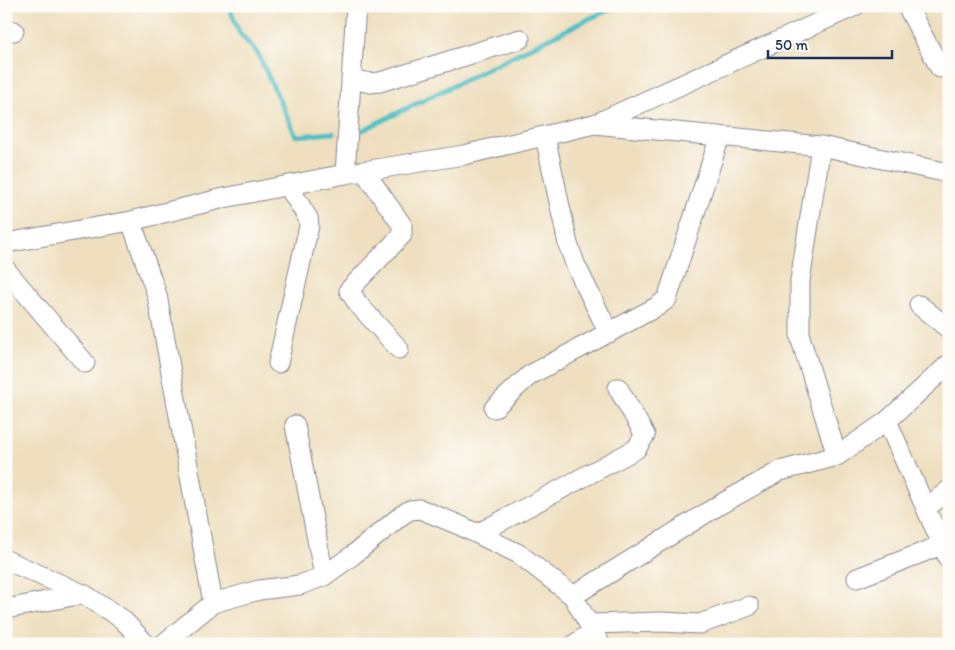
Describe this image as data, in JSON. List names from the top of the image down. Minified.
{"scale_bar":"50 m"}
